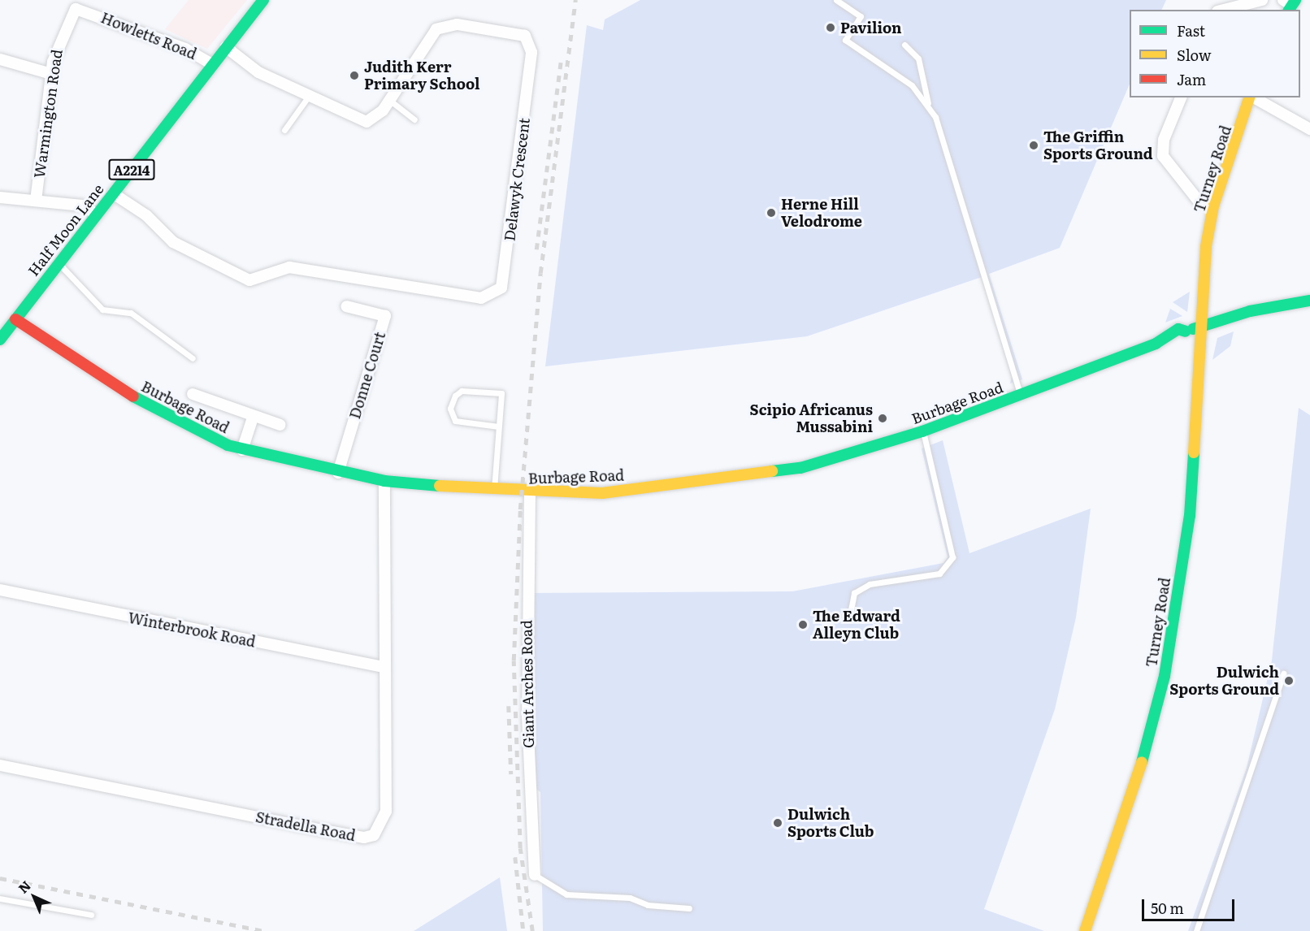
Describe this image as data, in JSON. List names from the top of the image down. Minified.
{"streets":{"street":["Howletts Road","Warmington Road","Turney Road","A2214","Delawyk Crescent","Half Moon Lane","Donne Court","Burbage Road","Winterbrook Road","Giant Arches Road","Stradella Road"]},"crossings":[["Howletts Road","Warmington Road"],["Howletts Road","Half Moon Lane"],["Turney Road","Burbage Road"],["Delawyk Crescent","Half Moon Lane"],["Half Moon Lane","Burbage Road"],["Donne Court","Burbage Road"],["Burbage Road","Giant Arches Road"],["Burbage Road","Stradella Road"],["Winterbrook Road","Stradella Road"]],"places":["Pavilion","Judith Kerr Primary School","The Griffin Sports Ground","Herne Hill Velodrome","Scipio Africanus Mussabini","The Edward Alleyn Club","Dulwich Sports Ground","Dulwich Sports Club"],"legend":["Fast","Slow","Jam"],"scale_bar":"50 m","north":"top left"}
